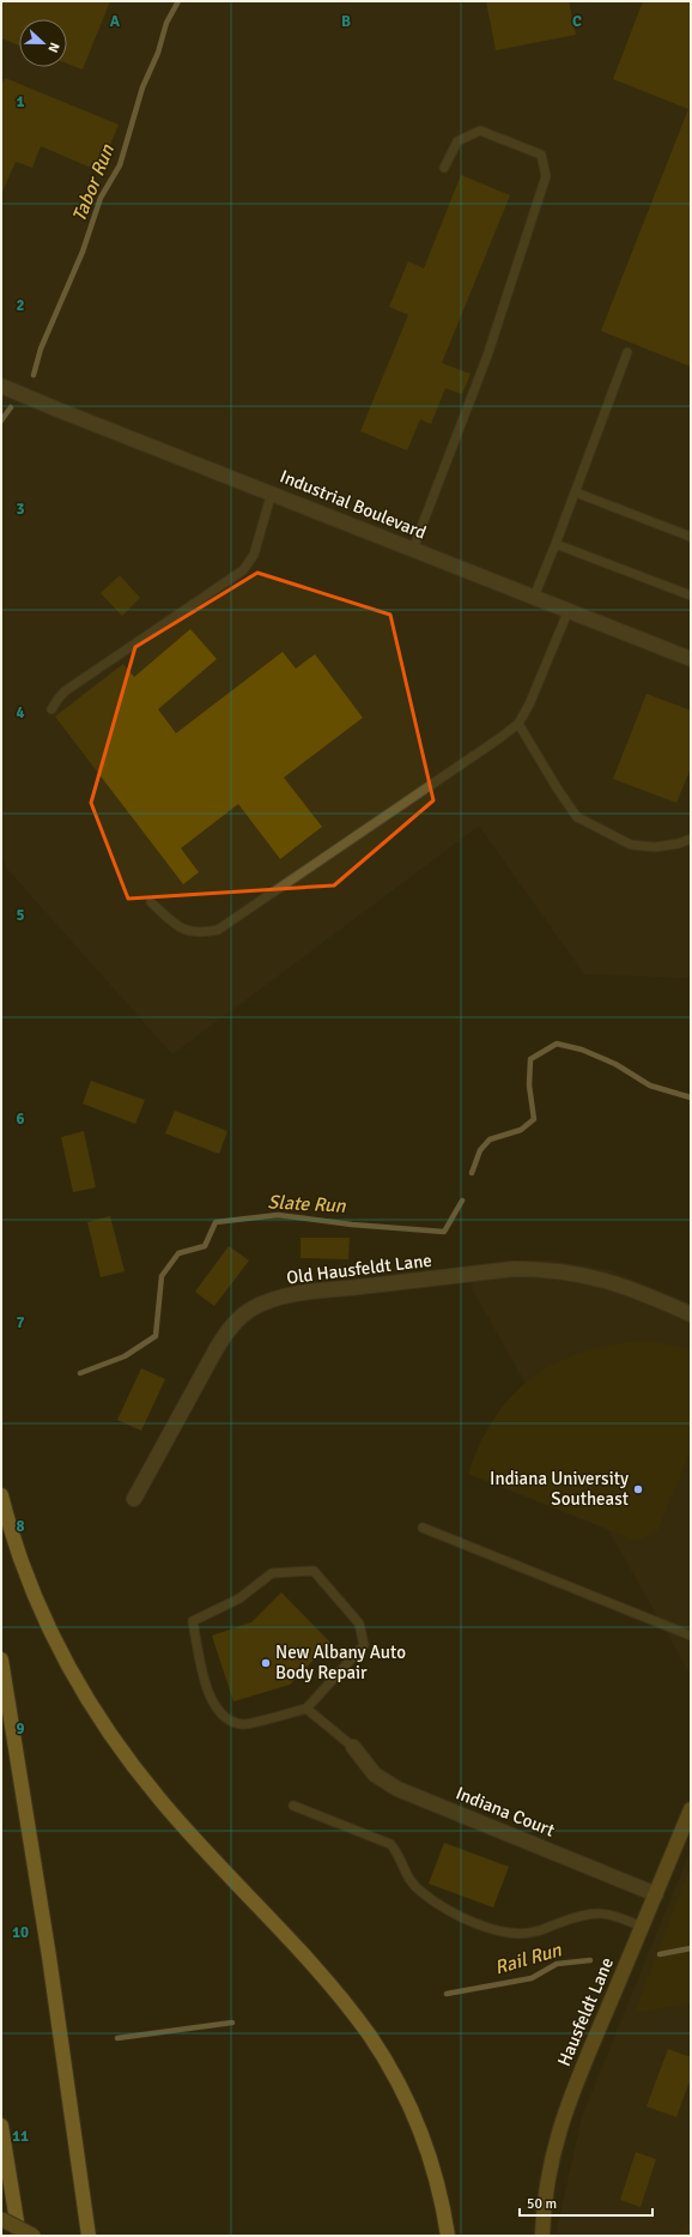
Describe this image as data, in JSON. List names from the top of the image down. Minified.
{"streets":{"street":["Industrial Boulevard","Old Hausfeldt Lane","Indiana Court","Hausfeldt Lane"]},"crossings":[["Indiana Court","Hausfeldt Lane"]],"water":["Tabor Run","Slate Run","Rail Run"],"places":["Indiana University Southeast","New Albany Auto Body Repair"],"scale_bar":"50 m","north":"right","grid":{"columns":["A","B","C"],"rows":["1","2","3","4","5","6","7","8","9","10","11"]}}
